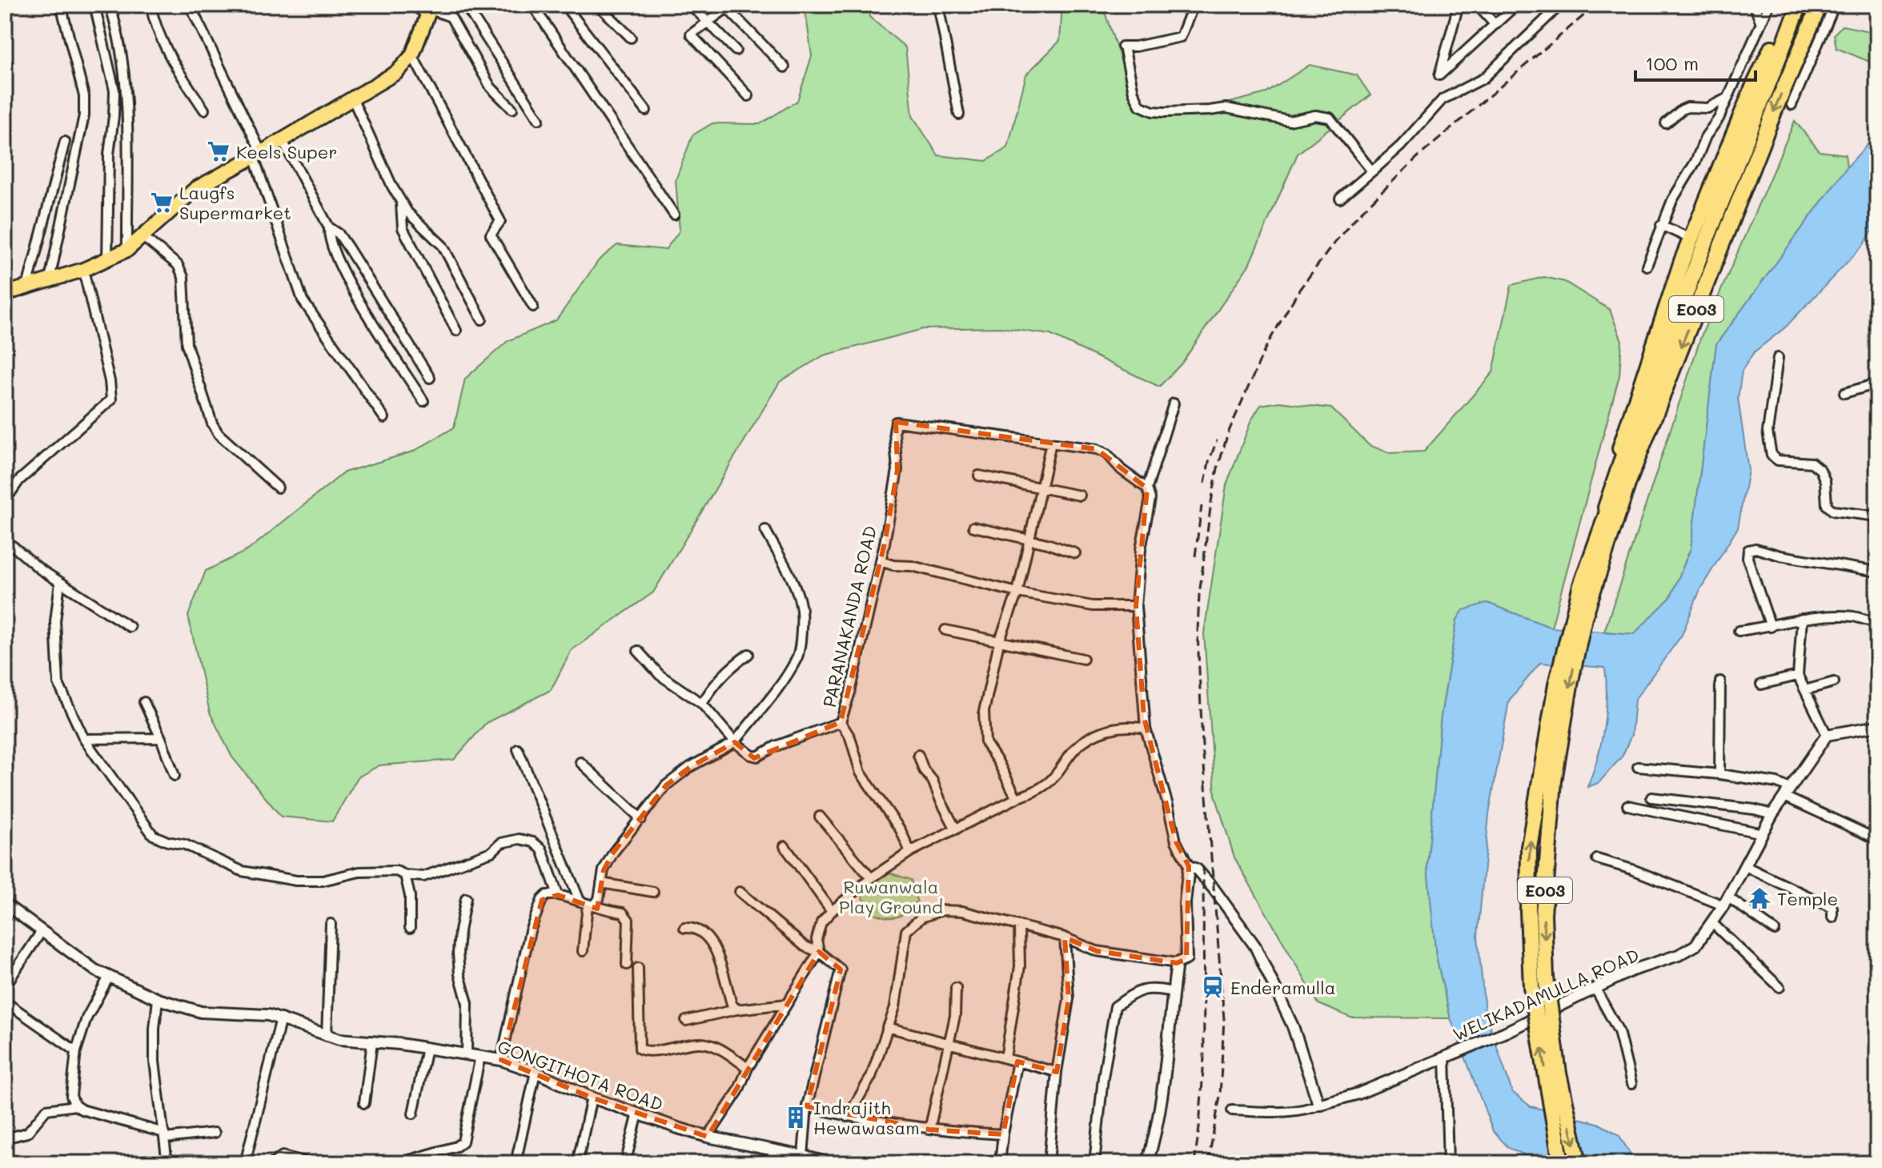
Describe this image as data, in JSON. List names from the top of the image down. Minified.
{"streets":{"highway":["E003"],"street":["PARANAKANDA ROAD","WELIKADAMULLA ROAD","GONGITHOTA ROAD"]},"parks":["Ruwanwala Play Ground"],"places":{"supermarket":["Keels Super","Laugfs Supermarket"],"temple":["Temple"],"station":["Enderamulla"],"building":["Indrajith Hewawasam"]},"scale_bar":"100 m"}
